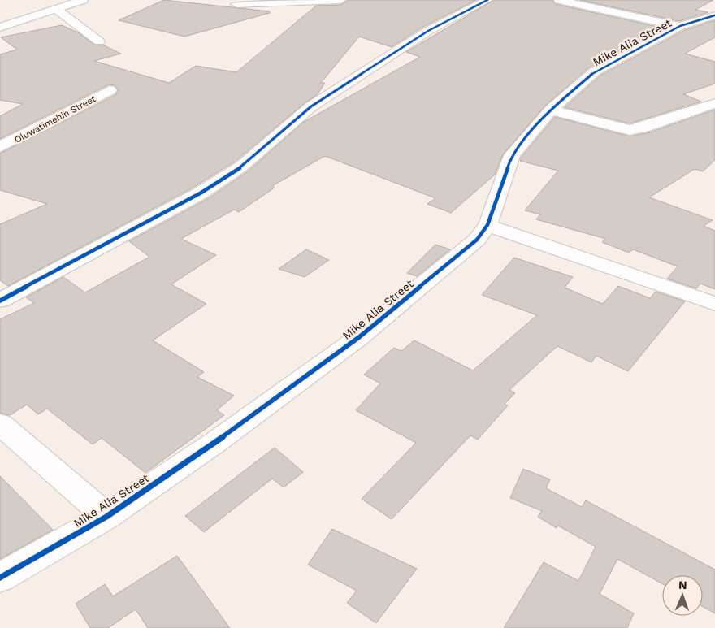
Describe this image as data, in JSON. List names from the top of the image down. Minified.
{"streets":{"street":["Mike Alia Street","Oluwatimehin Street"]},"north":"top"}
